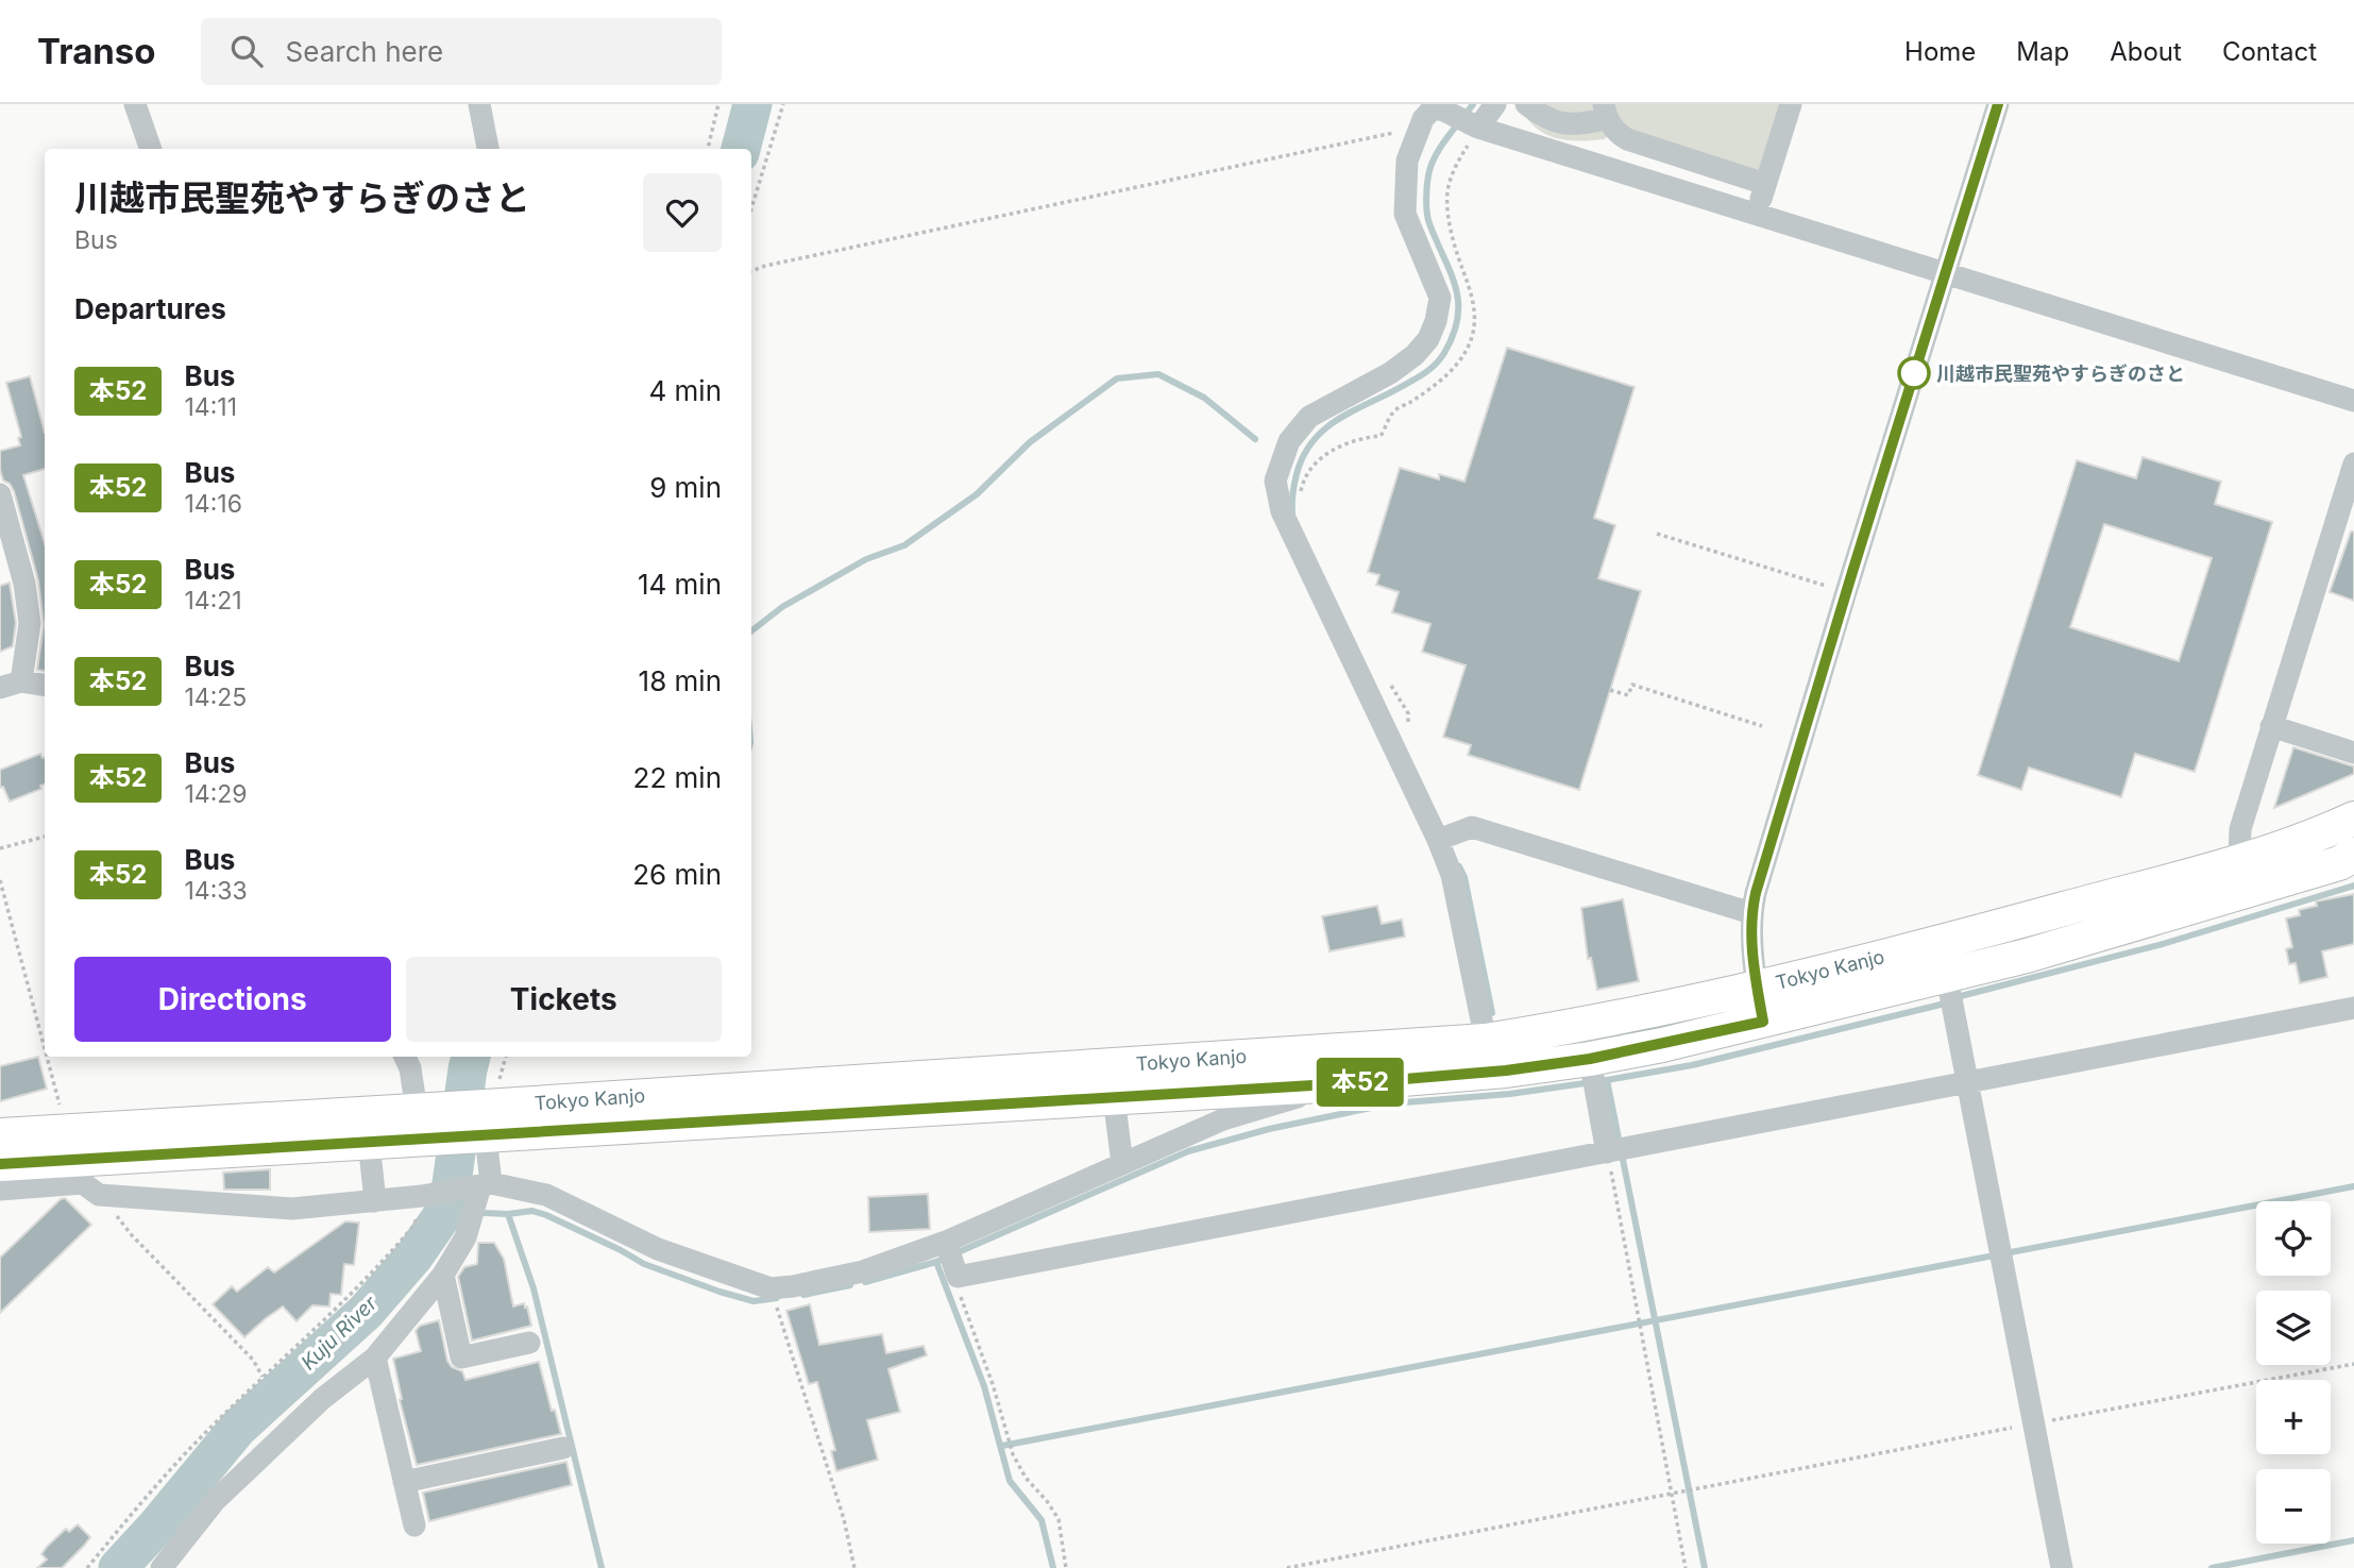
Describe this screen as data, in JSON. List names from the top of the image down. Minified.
{"streets":{"highway":["Tokyo Kanjo"]},"water":["Kuju River"],"places":["川越市民聖苑やすらぎのさと"],"lines":["bus line 本52"],"page":{"header":"Transo","search":"Search here","nav":["Home","Map","About","Contact"],"on_map":"本52","heading":[["川越市民聖苑やすらぎのさと","Bus"],"Departures"],"list":[{"mark":"本52","name":"Bus","note":"14:11","value":"4 min"},{"mark":"本52","name":"Bus","note":"14:16","value":"9 min"},{"mark":"本52","name":"Bus","note":"14:21","value":"14 min"},{"mark":"本52","name":"Bus","note":"14:25","value":"18 min"},{"mark":"本52","name":"Bus","note":"14:29","value":"22 min"},{"mark":"本52","name":"Bus","note":"14:33","value":"26 min"}],"buttons":["Directions","Tickets"],"map_buttons":["+","−"]}}
